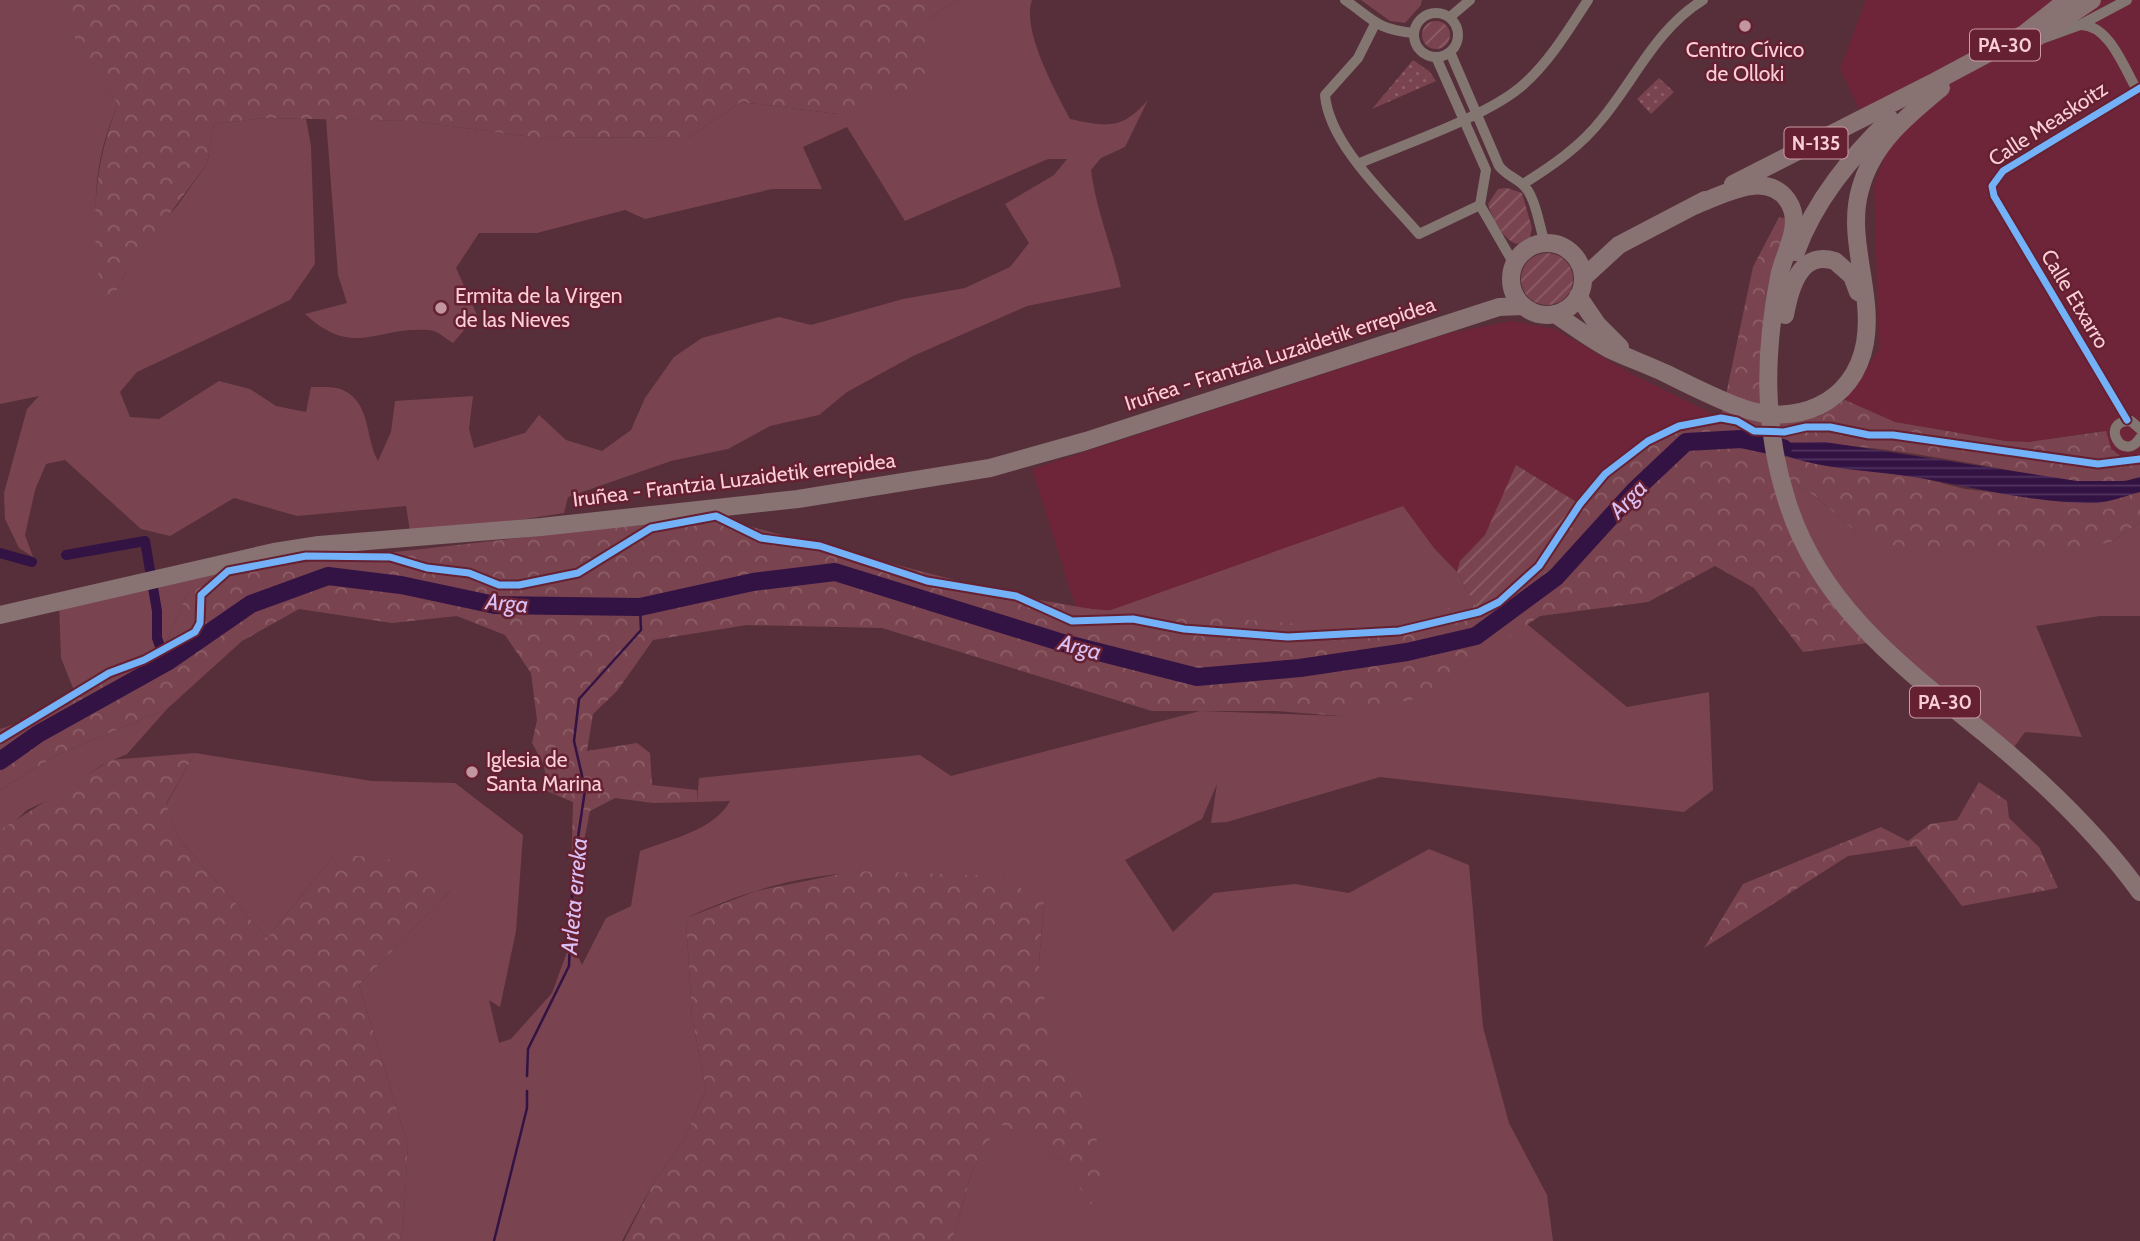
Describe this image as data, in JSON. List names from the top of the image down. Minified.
{"streets":{"highway":["PA-30","N-135","Iruñea - Frantzia Luzaidetik errepidea"],"street":["Calle Measkoitz","Calle Etxarro"]},"crossings":[["PA-30","N-135"],["Calle Measkoitz","Calle Etxarro"]],"water":["Arga","Arleta erreka"],"places":["Centro Cívico de Olloki","Ermita de la Virgen de las Nieves","Iglesia de Santa Marina"]}
